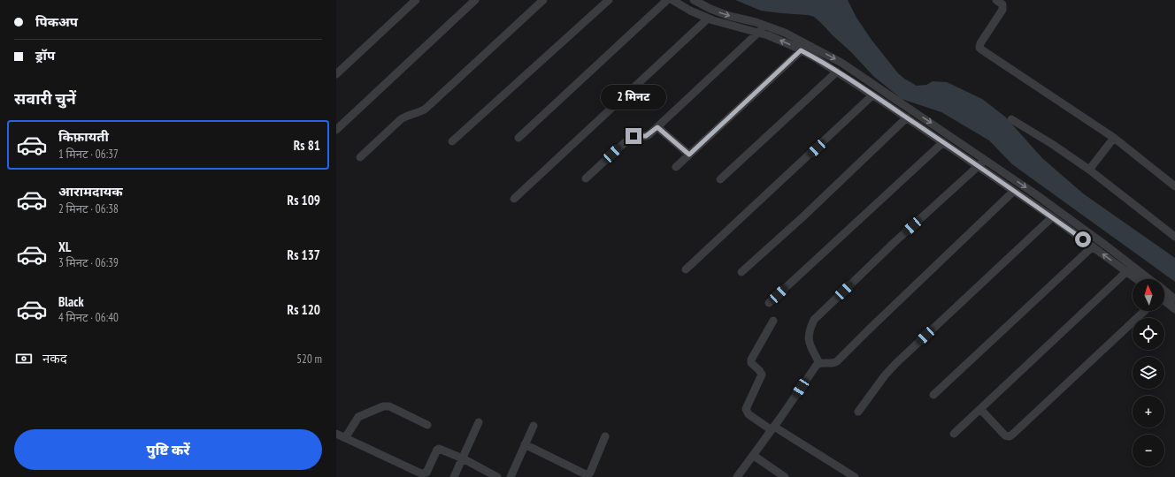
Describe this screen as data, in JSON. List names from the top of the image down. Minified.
{"north":"top","page":{"banner":["पिकअप","ड्रॉप"],"heading":"सवारी चुनें","bubble":"2 मिनट","list":[{"name":"किफ़ायती","note":"1 मिनट · 06:37","value":"Rs 81"},{"name":"आरामदायक","note":"2 मिनट · 06:38","value":"Rs 109"},{"name":"XL","note":"3 मिनट · 06:39","value":"Rs 137"},{"name":"Black","note":"4 मिनट · 06:40","value":"Rs 120"}],"map_buttons":["+","−"],"pay":["नकद","520 m"],"buttons":"पुष्टि करें"}}
